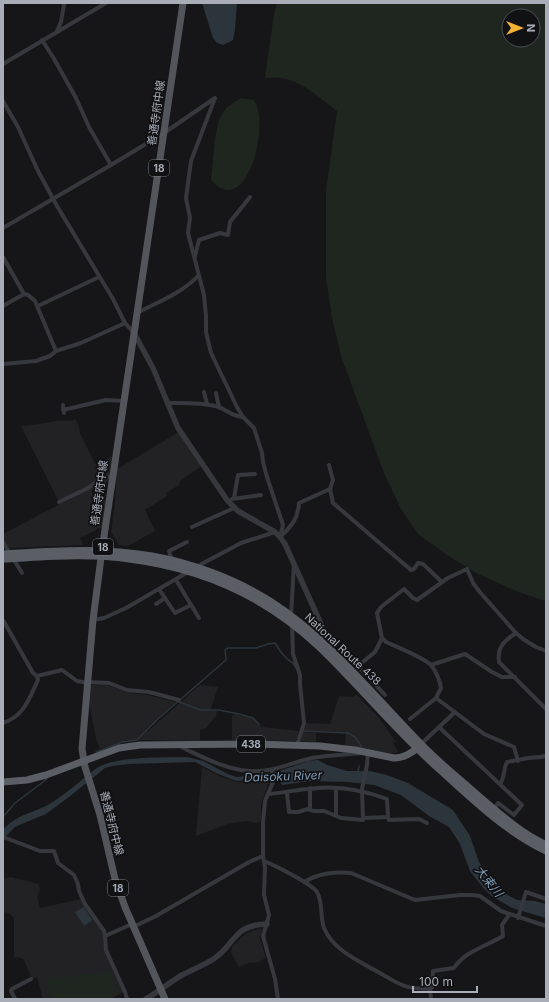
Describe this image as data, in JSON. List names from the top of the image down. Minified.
{"streets":{"highway":["National Route 438","438"],"main road":["善通寺府中線","18"]},"crossings":[["善通寺府中線","National Route 438"],["善通寺府中線","438"],["National Route 438","438"]],"water":["Daisoku River","大束川"],"scale_bar":"100 m","north":"right"}
